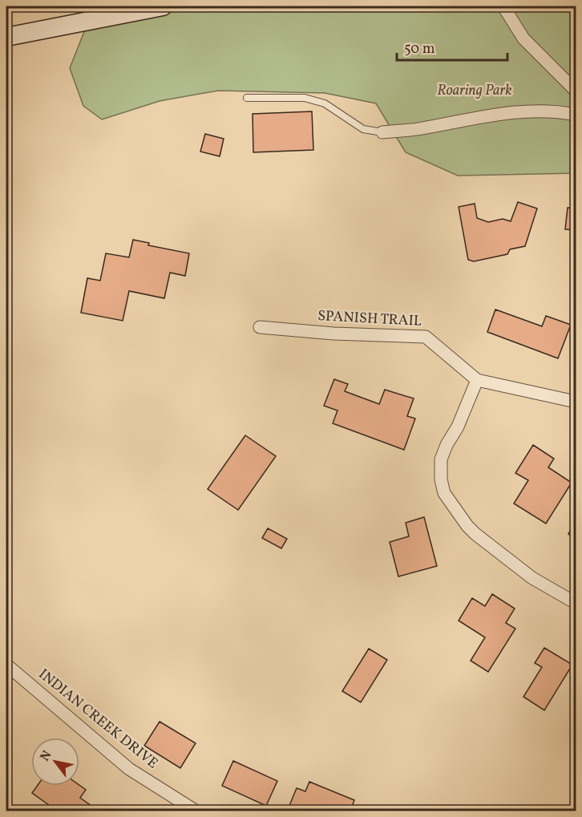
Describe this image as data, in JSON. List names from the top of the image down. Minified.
{"streets":{"street":["SPANISH TRAIL","INDIAN CREEK DRIVE"]},"parks":["Roaring Park"],"scale_bar":"50 m","north":"top left"}
